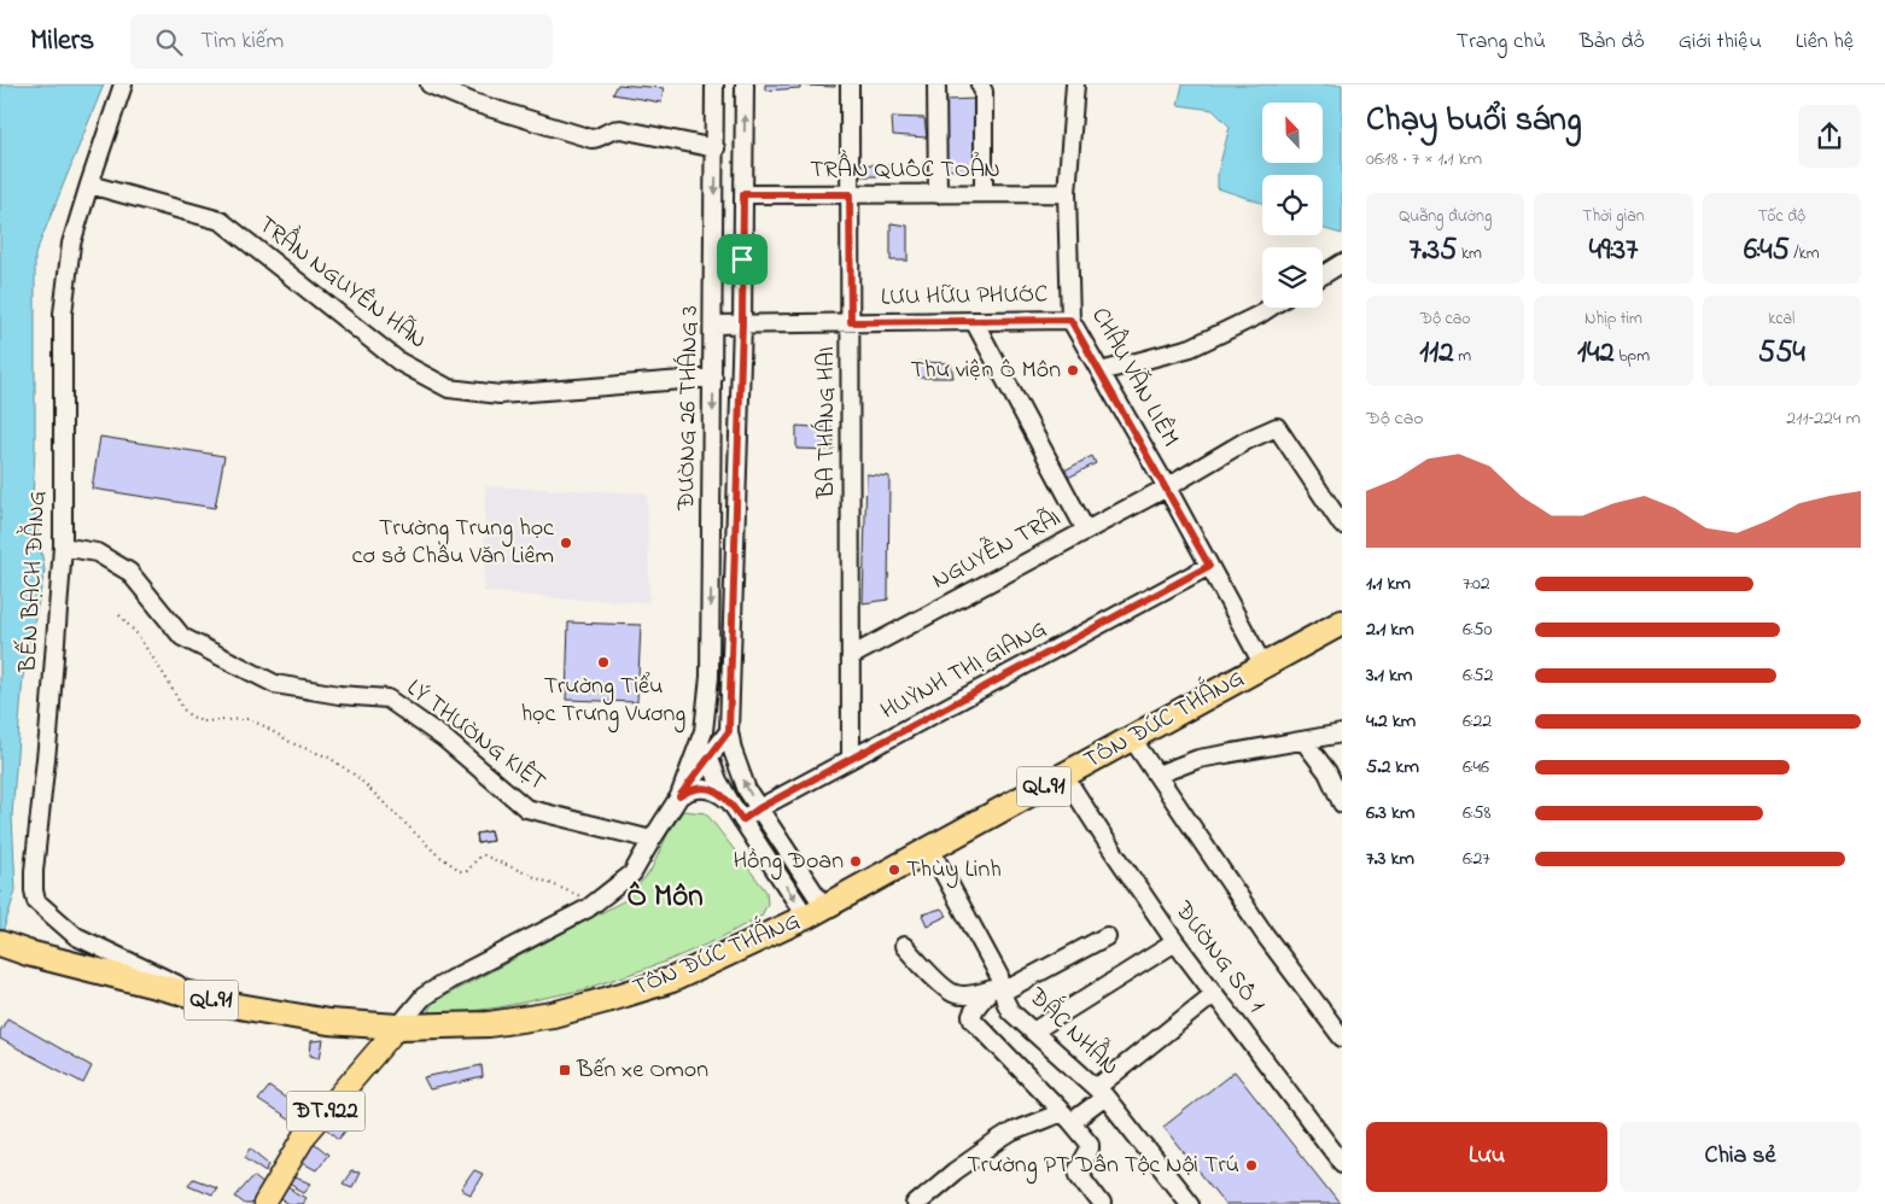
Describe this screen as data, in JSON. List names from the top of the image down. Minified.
{"streets":{"highway":["TÔN ĐỨC THẮNG","QL.91"],"main road":["ĐT.922"],"street":["TRẦN QUỐC TOẢN","TRẦN NGUYÊN HÃN","LƯU HỮU PHƯỚC","CHÂU VĂN LIÊM","ĐƯỜNG 26 THÁNG 3","BA THÁNG HAI","NGUYỄN TRÃI","BẾN BẠCH ĐẰNG","HUỲNH THỊ GIANG","LÝ THƯỜNG KIỆT","ĐƯỜNG SỐ 1","ĐẮC NHẪN"]},"crossings":[["TRẦN QUỐC TOẢN","CHÂU VĂN LIÊM"],["TRẦN QUỐC TOẢN","ĐƯỜNG 26 THÁNG 3"],["TRẦN QUỐC TOẢN","BA THÁNG HAI"],["TRẦN NGUYÊN HÃN","ĐƯỜNG 26 THÁNG 3"],["TRẦN NGUYÊN HÃN","BẾN BẠCH ĐẰNG"],["LƯU HỮU PHƯỚC","CHÂU VĂN LIÊM"],["LƯU HỮU PHƯỚC","ĐƯỜNG 26 THÁNG 3"],["LƯU HỮU PHƯỚC","BA THÁNG HAI"],["CHÂU VĂN LIÊM","NGUYỄN TRÃI"],["CHÂU VĂN LIÊM","HUỲNH THỊ GIANG"],["CHÂU VĂN LIÊM","TÔN ĐỨC THẮNG"],["ĐƯỜNG 26 THÁNG 3","HUỲNH THỊ GIANG"],["ĐƯỜNG 26 THÁNG 3","TÔN ĐỨC THẮNG"],["BA THÁNG HAI","NGUYỄN TRÃI"],["BA THÁNG HAI","HUỲNH THỊ GIANG"],["BẾN BẠCH ĐẰNG","TÔN ĐỨC THẮNG"],["BẾN BẠCH ĐẰNG","LÝ THƯỜNG KIỆT"],["TÔN ĐỨC THẮNG","ĐƯỜNG SỐ 1"],["TÔN ĐỨC THẮNG","ĐẮC NHẪN"],["TÔN ĐỨC THẮNG","ĐT.922"]],"districts":["Ô Môn"],"places":{"other":["Thư viện Ô Môn","Trường Trung học cơ sở Châu Văn Liêm","Trường Tiểu học Trưng Vương","Hồng Đoan","Thùy Linh","Trường PT Dân Tộc Nội Trú"],"transit":["Bến xe Omon"]},"north":"top left","page":{"header":"Milers","search":"Tìm kiếm","nav":["Trang chủ","Bản đồ","Giới thiệu","Liên hệ"],"heading":["Chạy buổi sáng","06:18 · 7 × 1.1 km"],"stats":[["Quãng đường","7.35 km"],["Thời gian","49:37"],["Tốc độ","6:45 /km"],["Độ cao","112 m"],["Nhịp tim","142 bpm"],["kcal","554"]],"chart":["Độ cao","211–224 m"],"list":[{"name":"1.1 km","note":"7:02"},{"name":"2.1 km","note":"6:50"},{"name":"3.1 km","note":"6:52"},{"name":"4.2 km","note":"6:22"},{"name":"5.2 km","note":"6:46"},{"name":"6.3 km","note":"6:58"},{"name":"7.3 km","note":"6:27"}],"buttons":["Lưu","Chia sẻ"]}}
